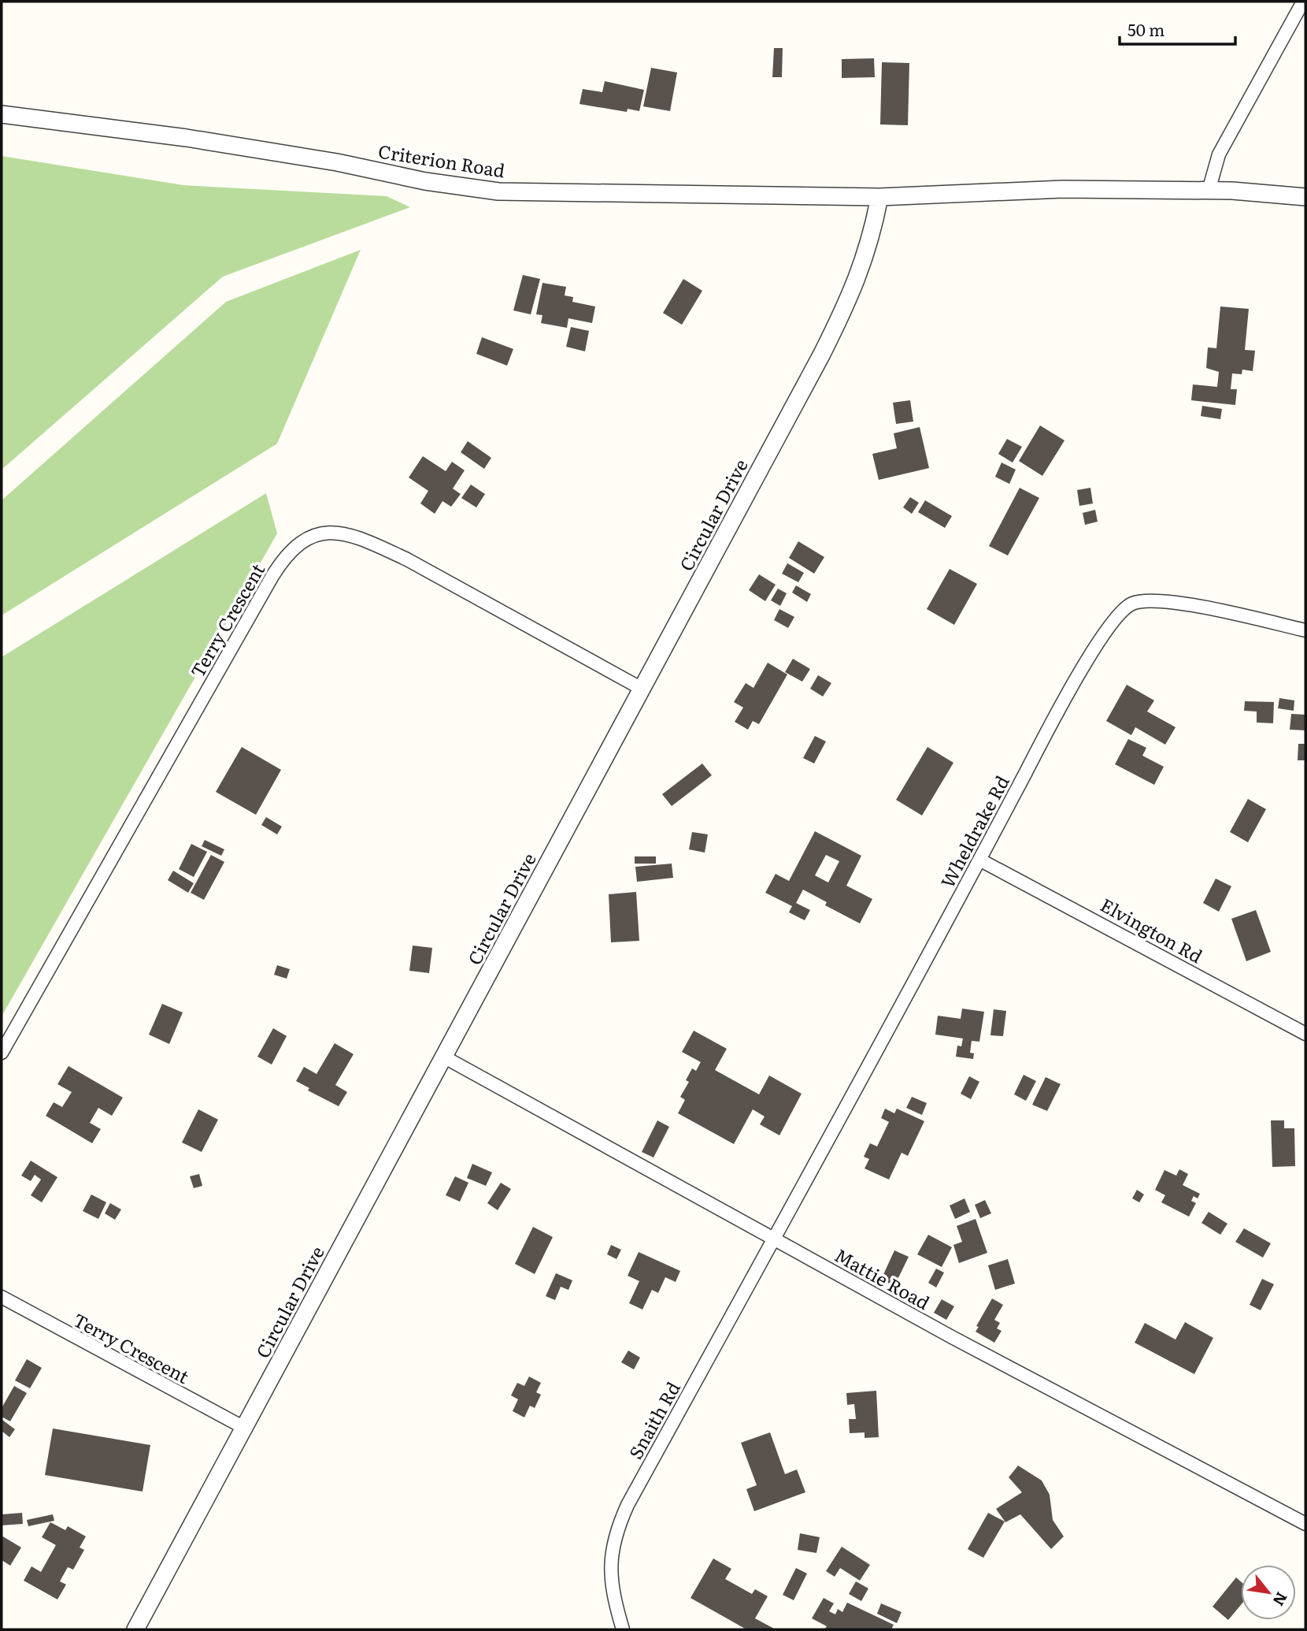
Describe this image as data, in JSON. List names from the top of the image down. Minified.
{"streets":{"street":["Criterion Road","Circular Drive","Terry Crescent","Wheldrake Rd","Elvington Rd","Mattie Road","Snaith Rd"]},"crossings":[["Criterion Road","Circular Drive"],["Circular Drive","Terry Crescent"],["Circular Drive","Mattie Road"],["Wheldrake Rd","Elvington Rd"],["Wheldrake Rd","Mattie Road"],["Wheldrake Rd","Snaith Rd"],["Mattie Road","Snaith Rd"]],"scale_bar":"50 m","north":"bottom right"}
